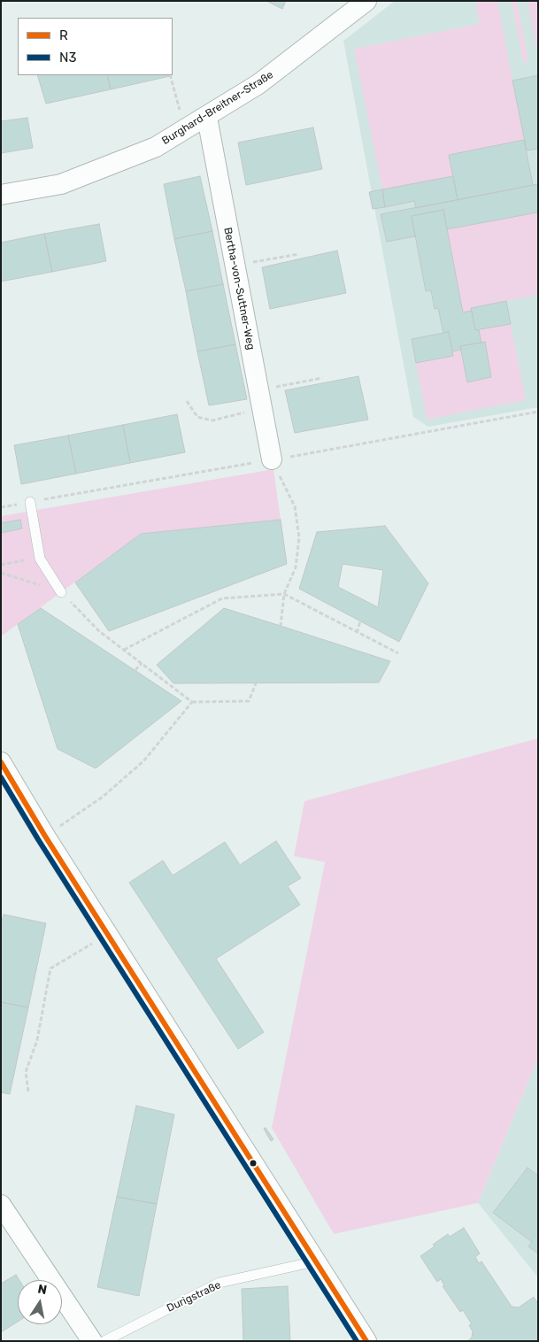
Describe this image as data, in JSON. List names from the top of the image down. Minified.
{"streets":{"street":["Burghard-Breitner-Straße","Bertha-von-Suttner-Weg"],"lane":["Durigstraße"]},"crossings":[["Burghard-Breitner-Straße","Bertha-von-Suttner-Weg"]],"lines":["transit line R","transit line N3"],"legend":["R","N3"],"north":"top"}
